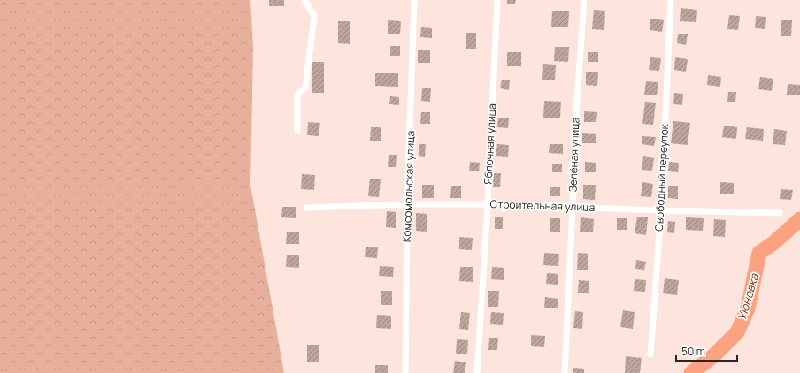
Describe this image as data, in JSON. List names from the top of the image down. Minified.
{"streets":{"street":["Яблочная улица","Зелёная улица","Свободный переулок","Комсомольская улица","Строительная улица"]},"crossings":[["Яблочная улица","Строительная улица"],["Зелёная улица","Строительная улица"],["Свободный переулок","Строительная улица"],["Комсомольская улица","Строительная улица"]],"water":["Уюновка"],"scale_bar":"50 m"}
